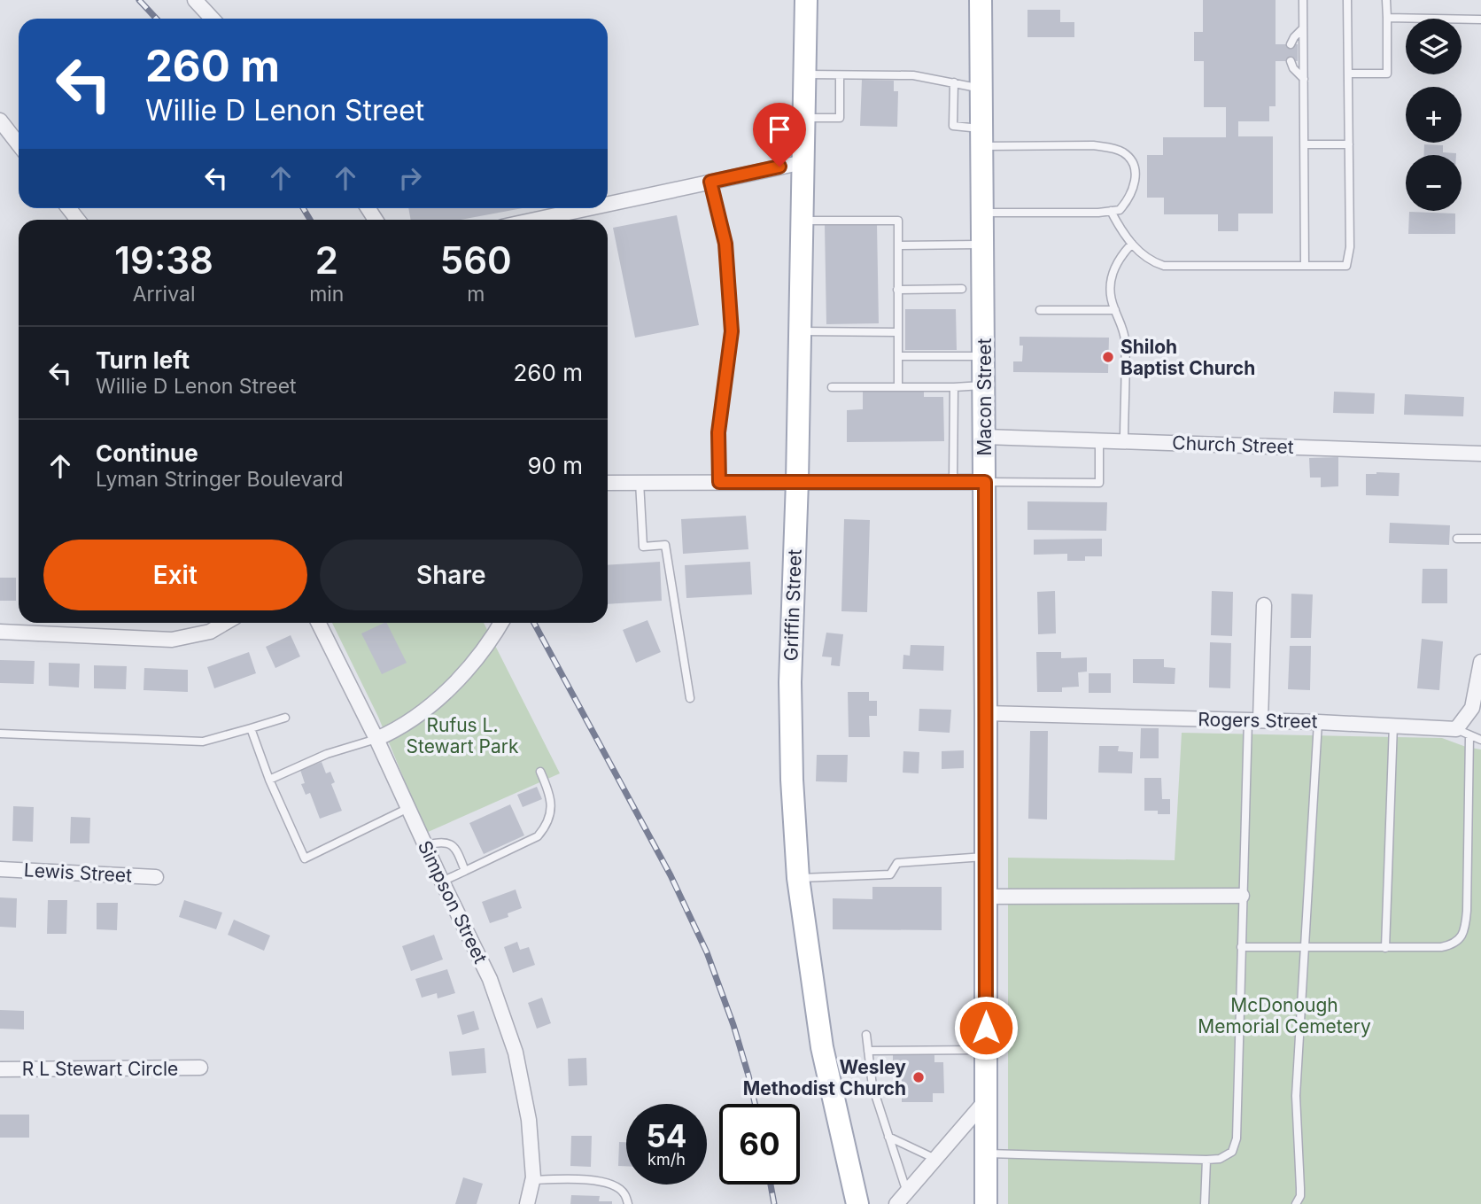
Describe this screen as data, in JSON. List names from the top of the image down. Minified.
{"streets":{"main road":["Macon Street","Griffin Street"],"street":["Church Street","Rogers Street","Lewis Street","Simpson Street","R L Stewart Circle"]},"crossings":[["Macon Street","Church Street"],["Macon Street","Rogers Street"]],"parks":["Rufus L. Stewart Park","McDonough Memorial Cemetery"],"places":["Shiloh Baptist Church","Wesley Methodist Church"],"page":{"map_buttons":["+","−"],"turn":["260 m","Willie D Lenon Street"],"eta":["19:38","Arrival","2","min","560","m"],"list":[{"name":"Turn left","note":"Willie D Lenon Street","value":"260 m"},{"name":"Continue","note":"Lyman Stringer Boulevard","value":"90 m"}],"buttons":["Exit","Share"],"speed":"54 km/h","limit":"60"}}
